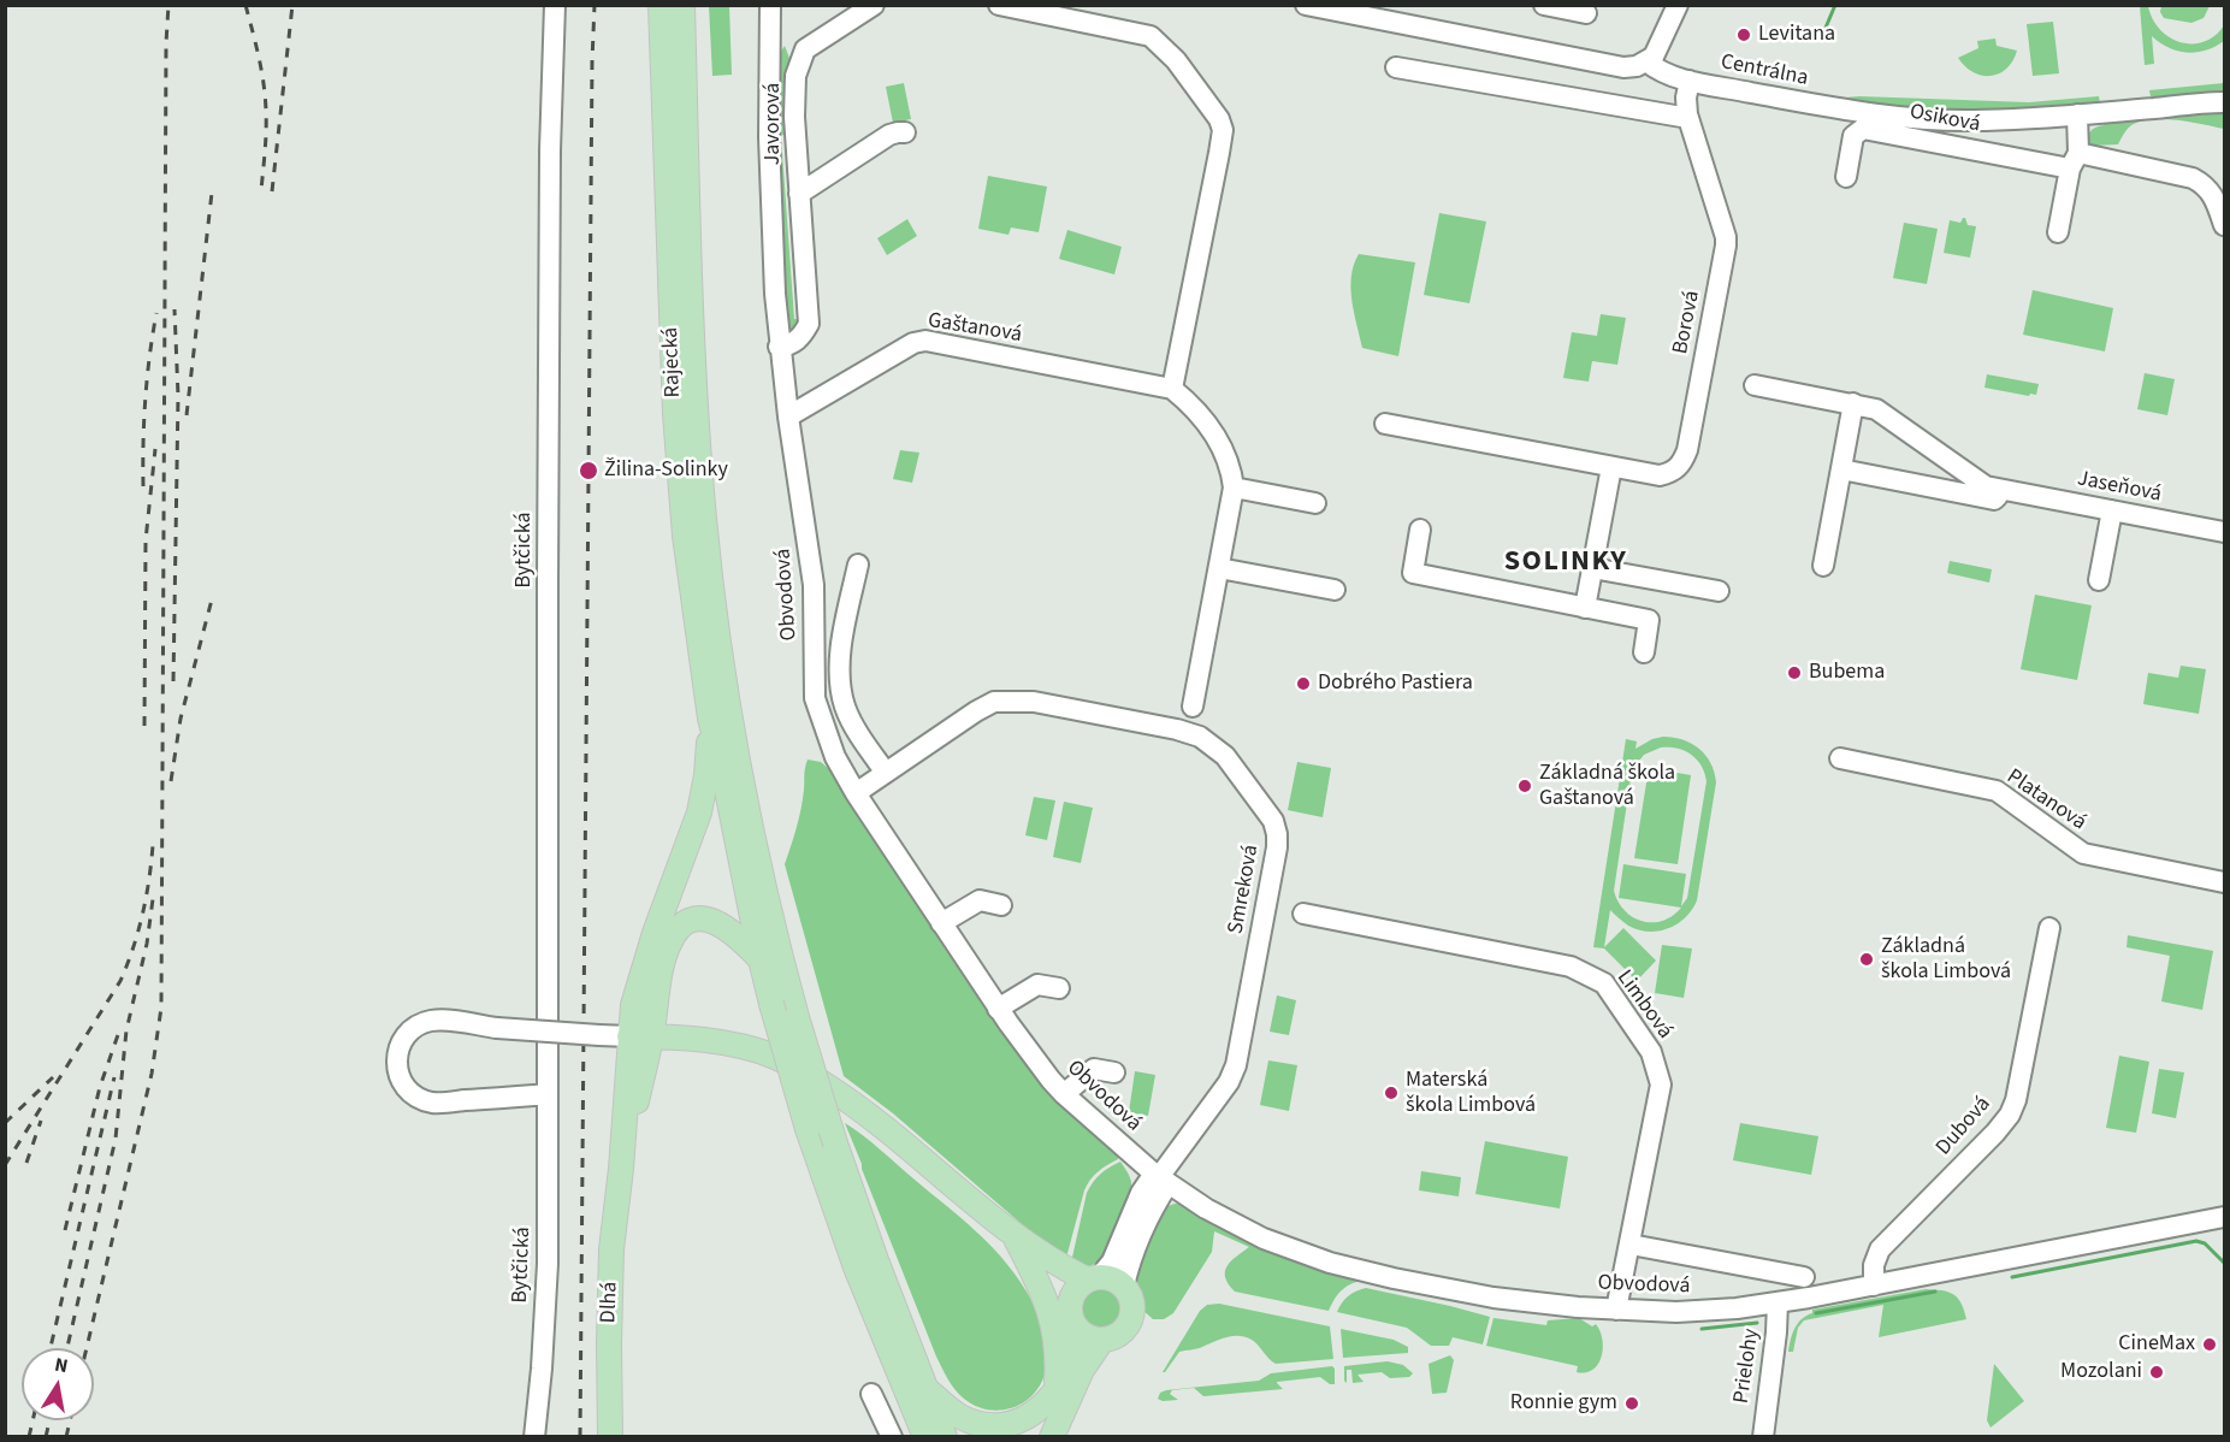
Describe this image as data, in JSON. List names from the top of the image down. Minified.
{"streets":{"main road":["Rajecká","Dlhá"],"street":["Centrálna","Osiková","Javorová","Borová","Gaštanová","Jaseňová","Bytčická","Obvodová","Platanová","Smreková","Limbová","Dubová","Prielohy"]},"crossings":[["Centrálna","Borová"],["Javorová","Obvodová"],["Gaštanová","Obvodová"],["Obvodová","Smreková"],["Obvodová","Limbová"],["Obvodová","Dubová"],["Obvodová","Prielohy"]],"districts":["SOLINKY"],"places":["Levitana","Žilina-Solinky","Bubema","Dobrého Pastiera","Základná škola Gaštanová","Základná škola Limbová","Materská škola Limbová","CineMax","Mozolani","Ronnie gym"],"north":"top"}
